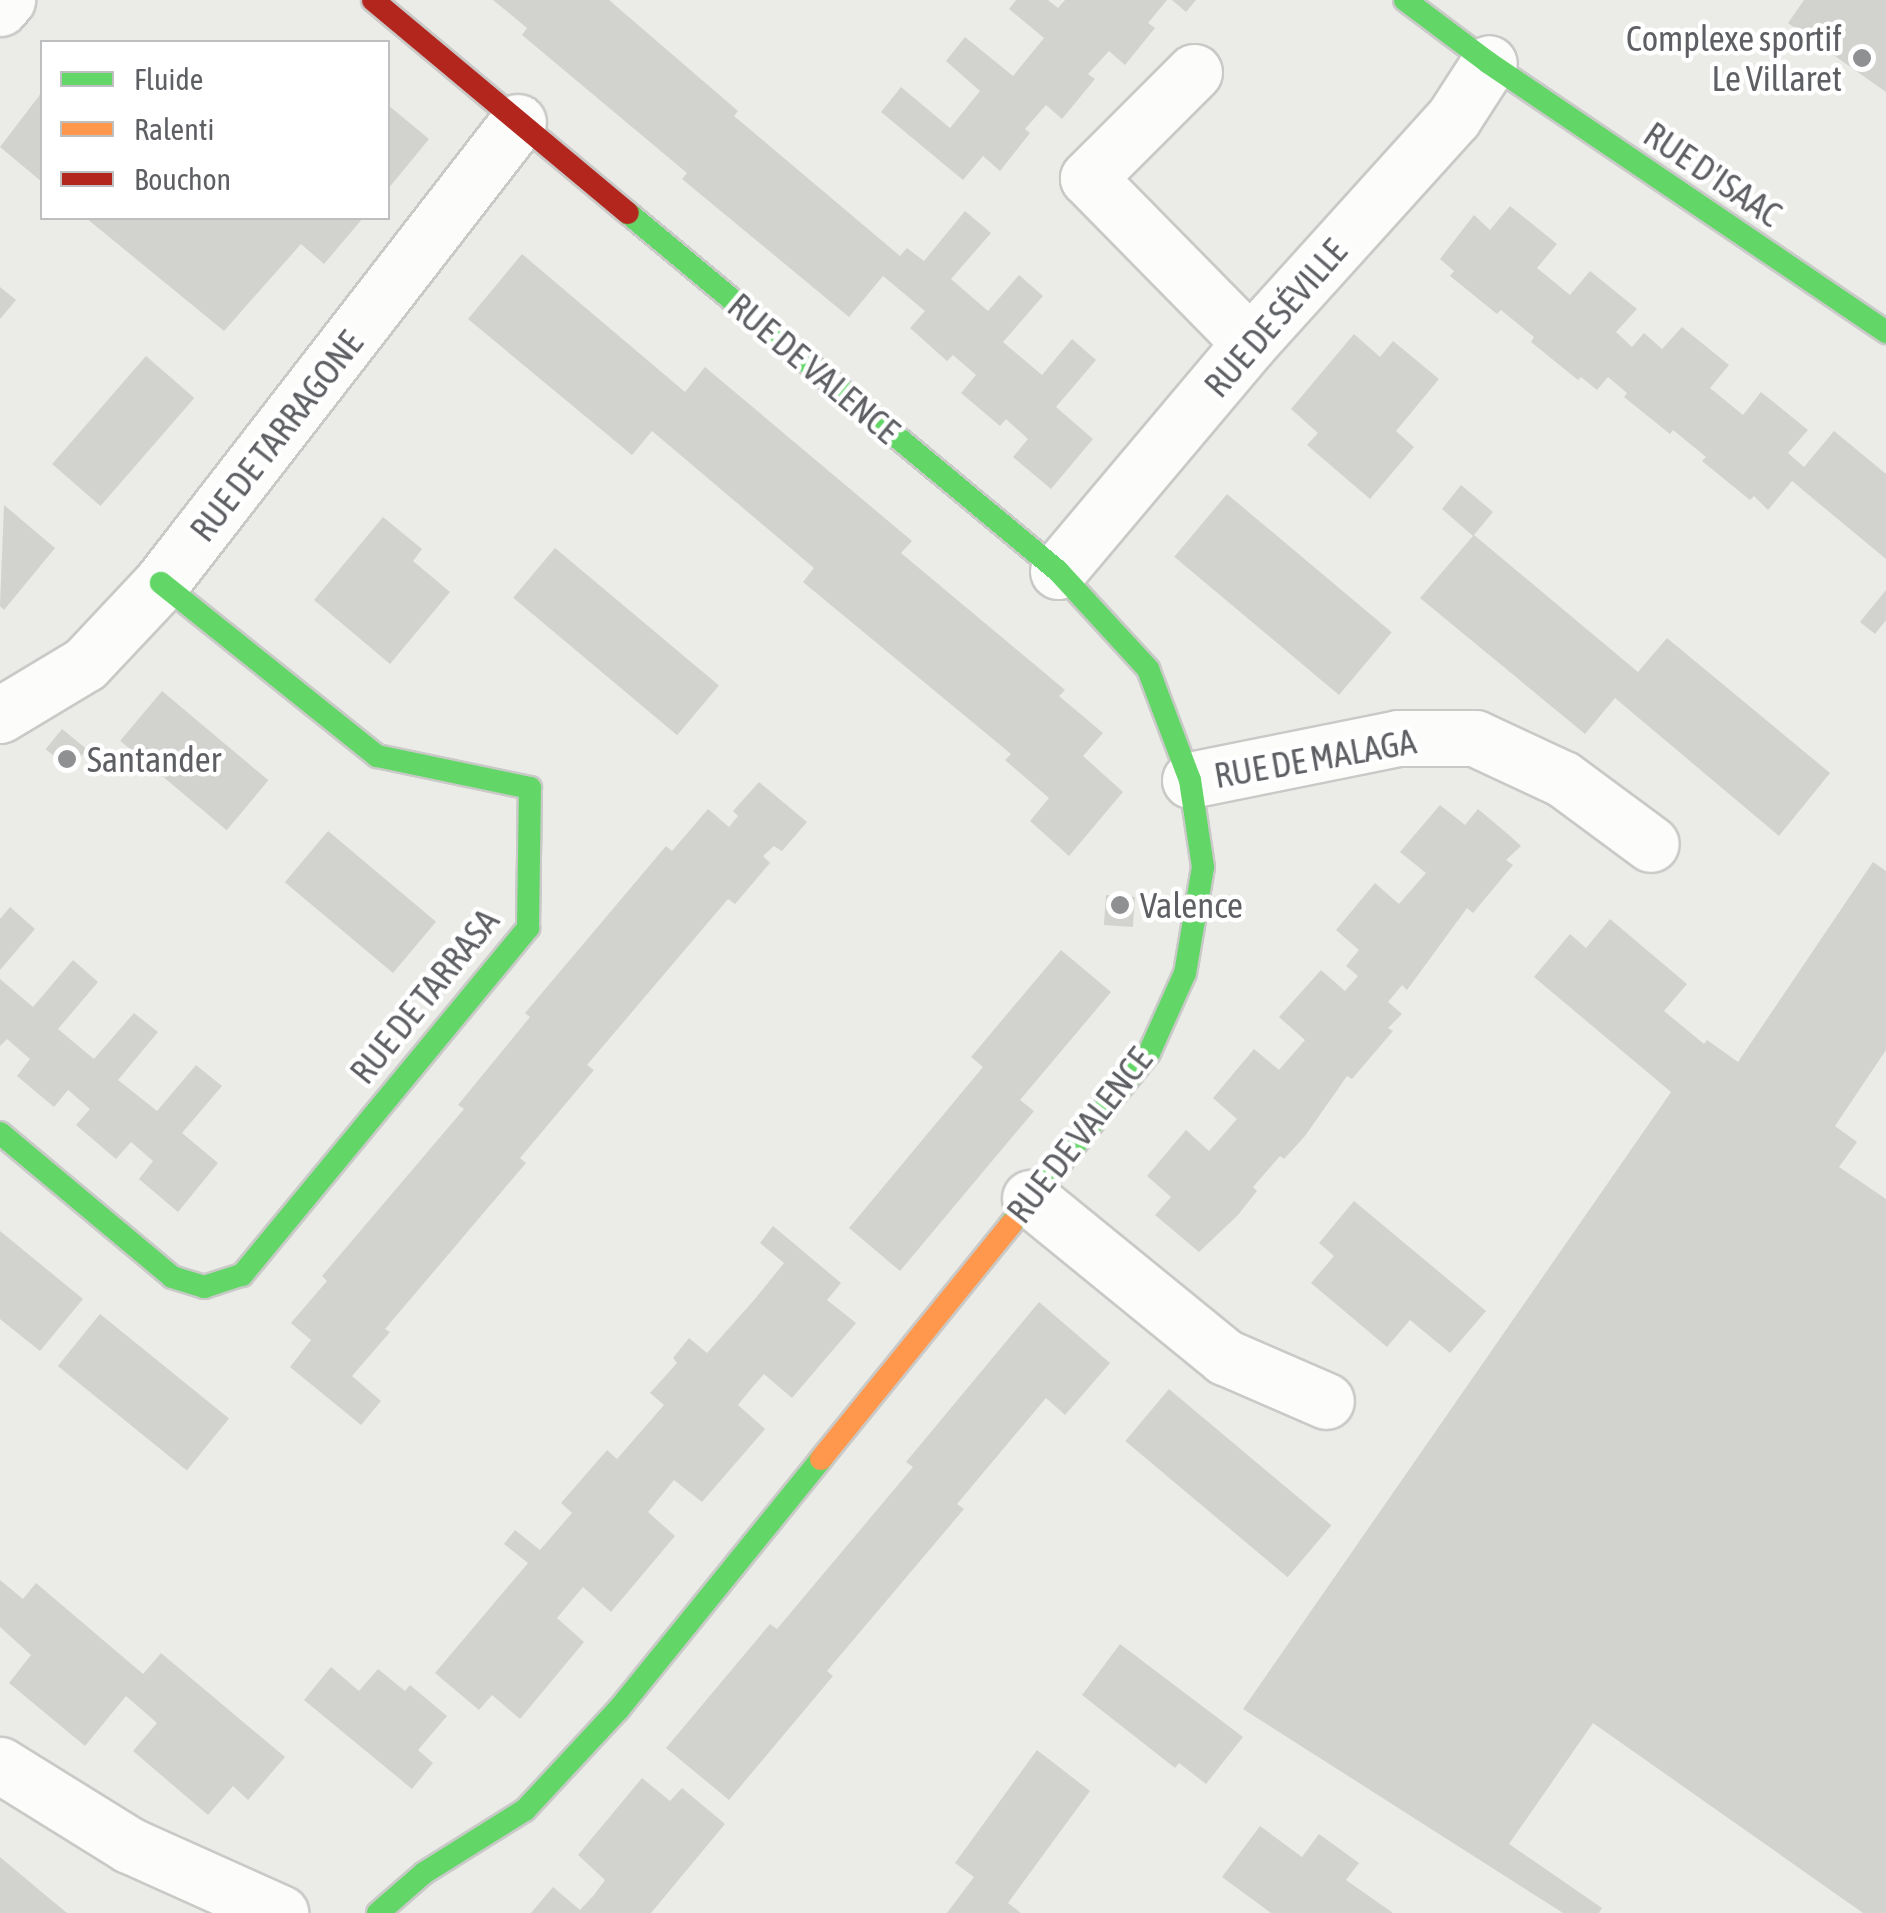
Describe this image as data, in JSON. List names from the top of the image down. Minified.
{"streets":{"street":["RUE D'ISAAC","RUE DE SÉVILLE","RUE DE VALENCE","RUE DE TARRAGONE","RUE DE MALAGA","RUE DE TARRASA"]},"crossings":[["RUE D'ISAAC","RUE DE SÉVILLE"],["RUE DE SÉVILLE","RUE DE VALENCE"],["RUE DE VALENCE","RUE DE TARRAGONE"],["RUE DE VALENCE","RUE DE MALAGA"],["RUE DE TARRAGONE","RUE DE TARRASA"]],"places":["Complexe sportif Le Villaret","Santander","Valence"],"legend":["Fluide","Ralenti","Bouchon"]}
